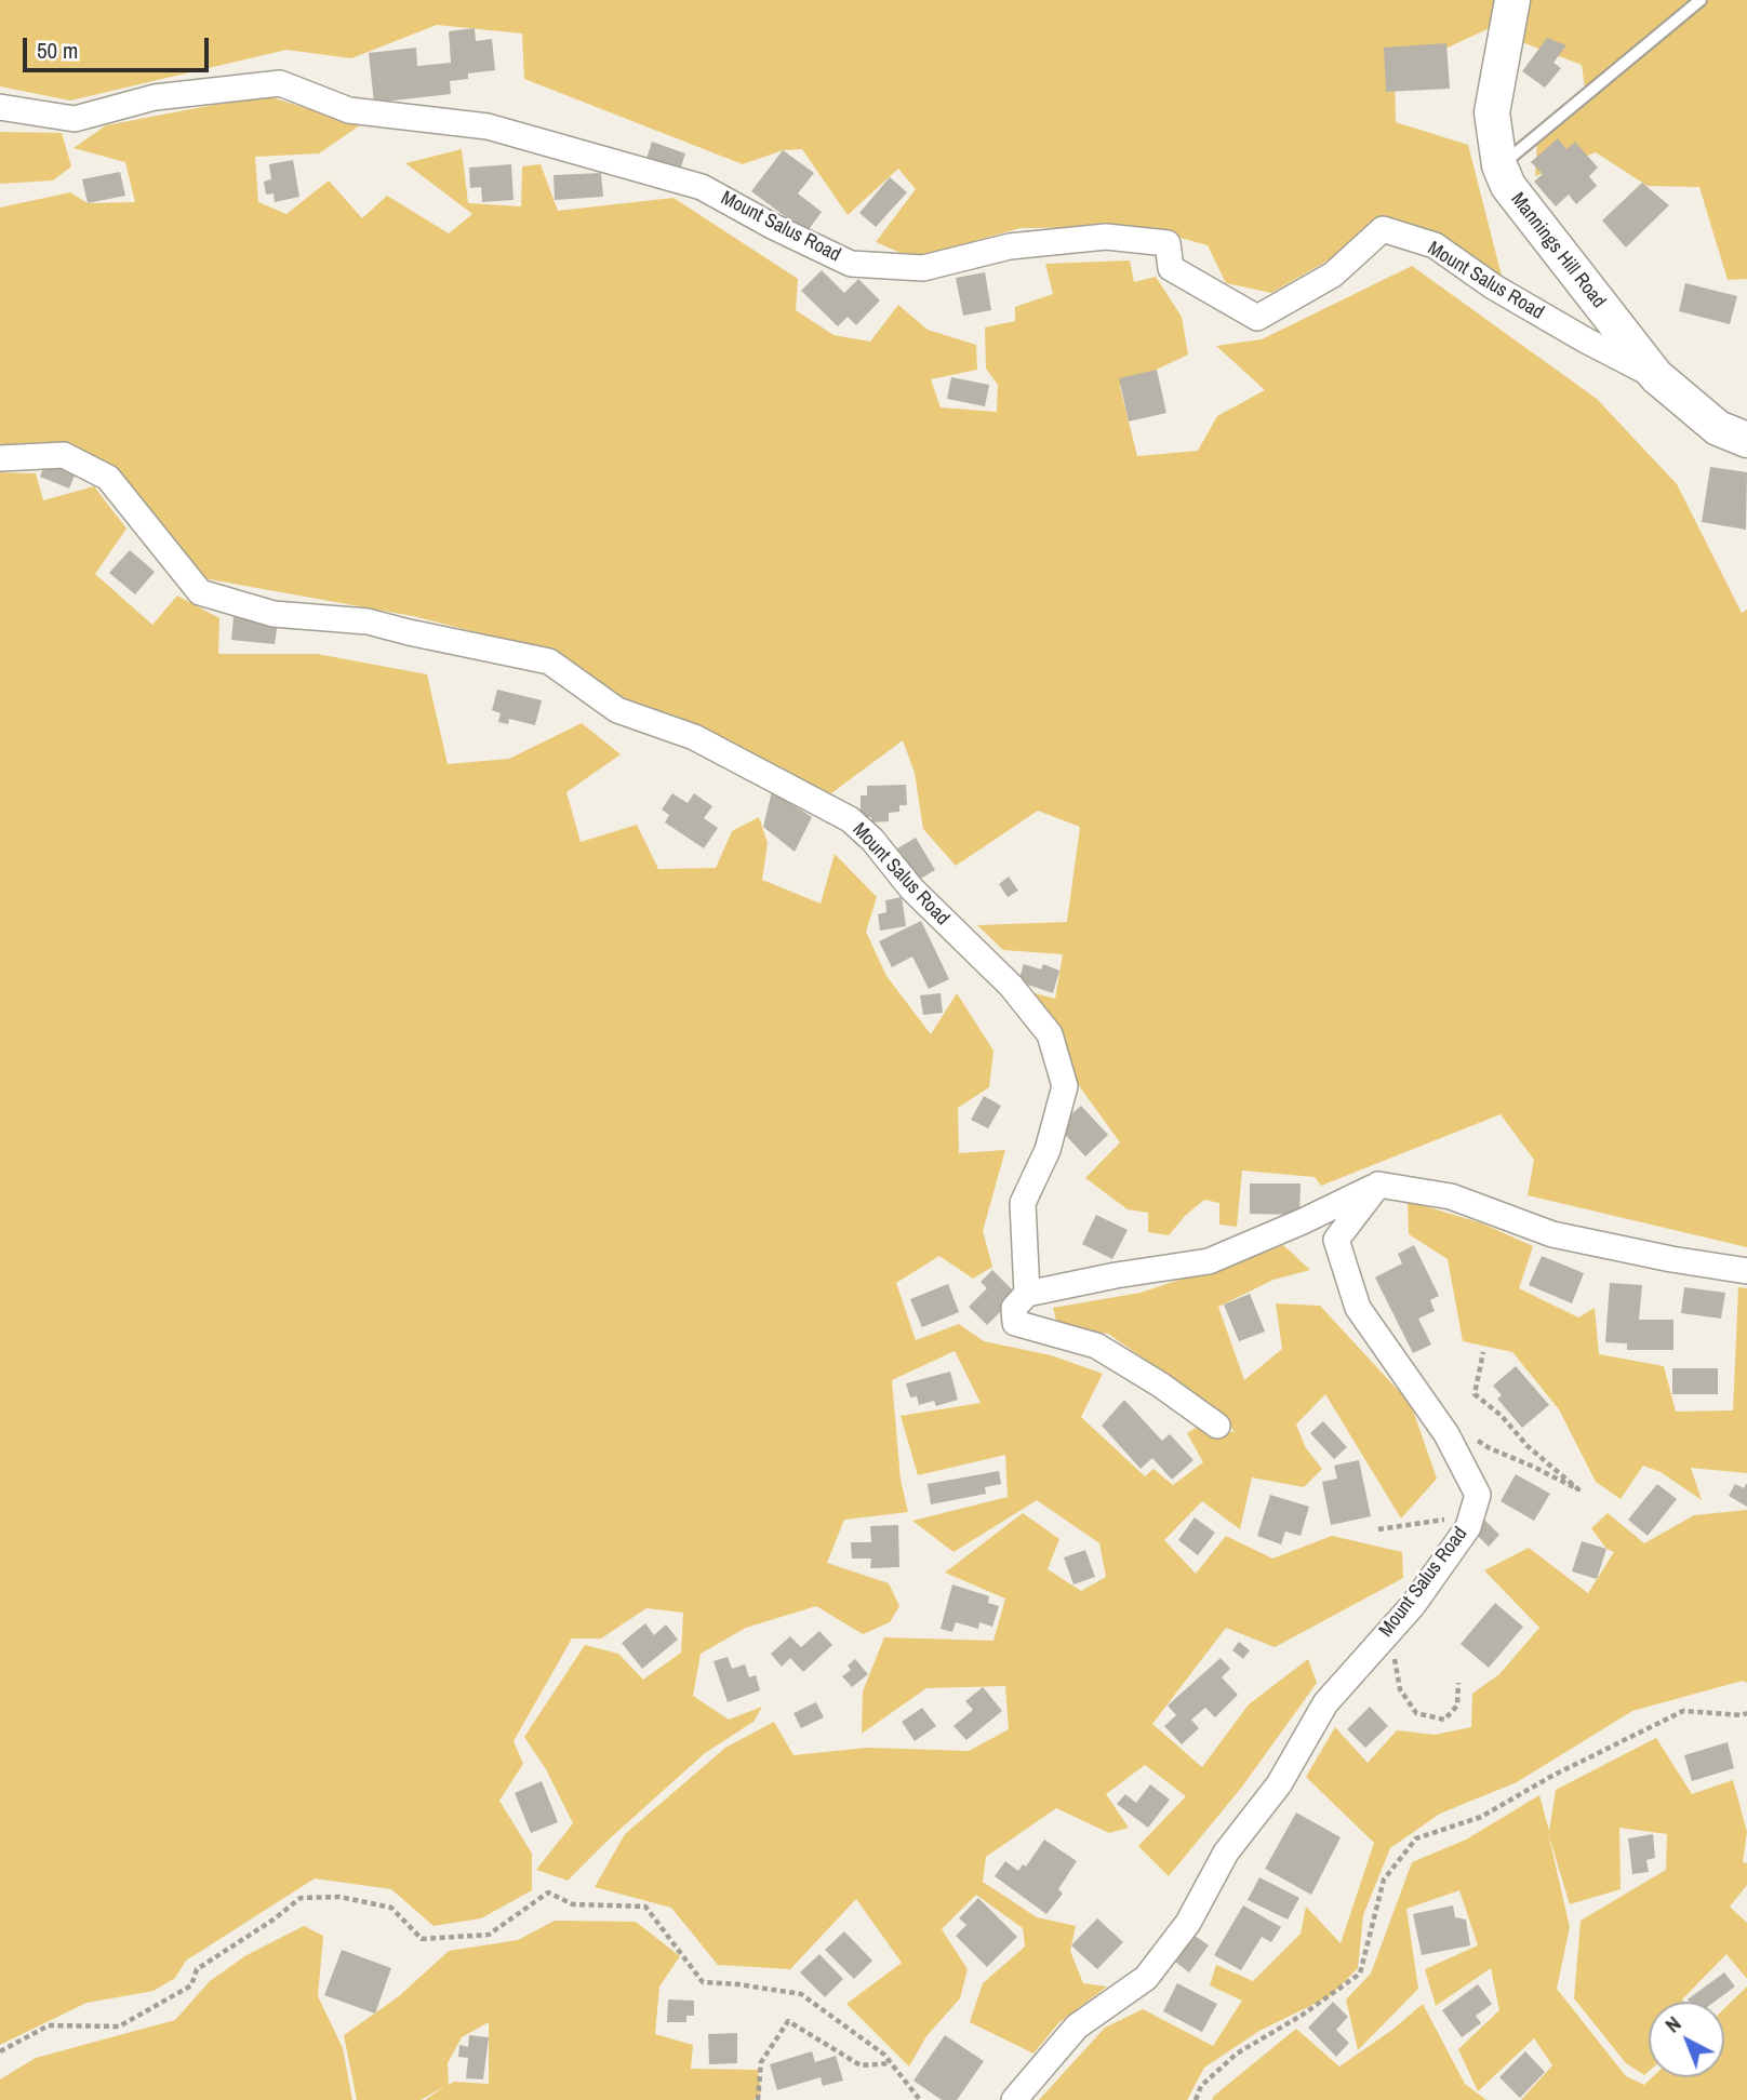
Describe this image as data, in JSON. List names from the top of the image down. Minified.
{"streets":{"main road":["Mannings Hill Road"],"street":["Mount Salus Road"]},"crossings":[["Mount Salus Road","Mannings Hill Road"]],"scale_bar":"50 m","north":"top left"}
